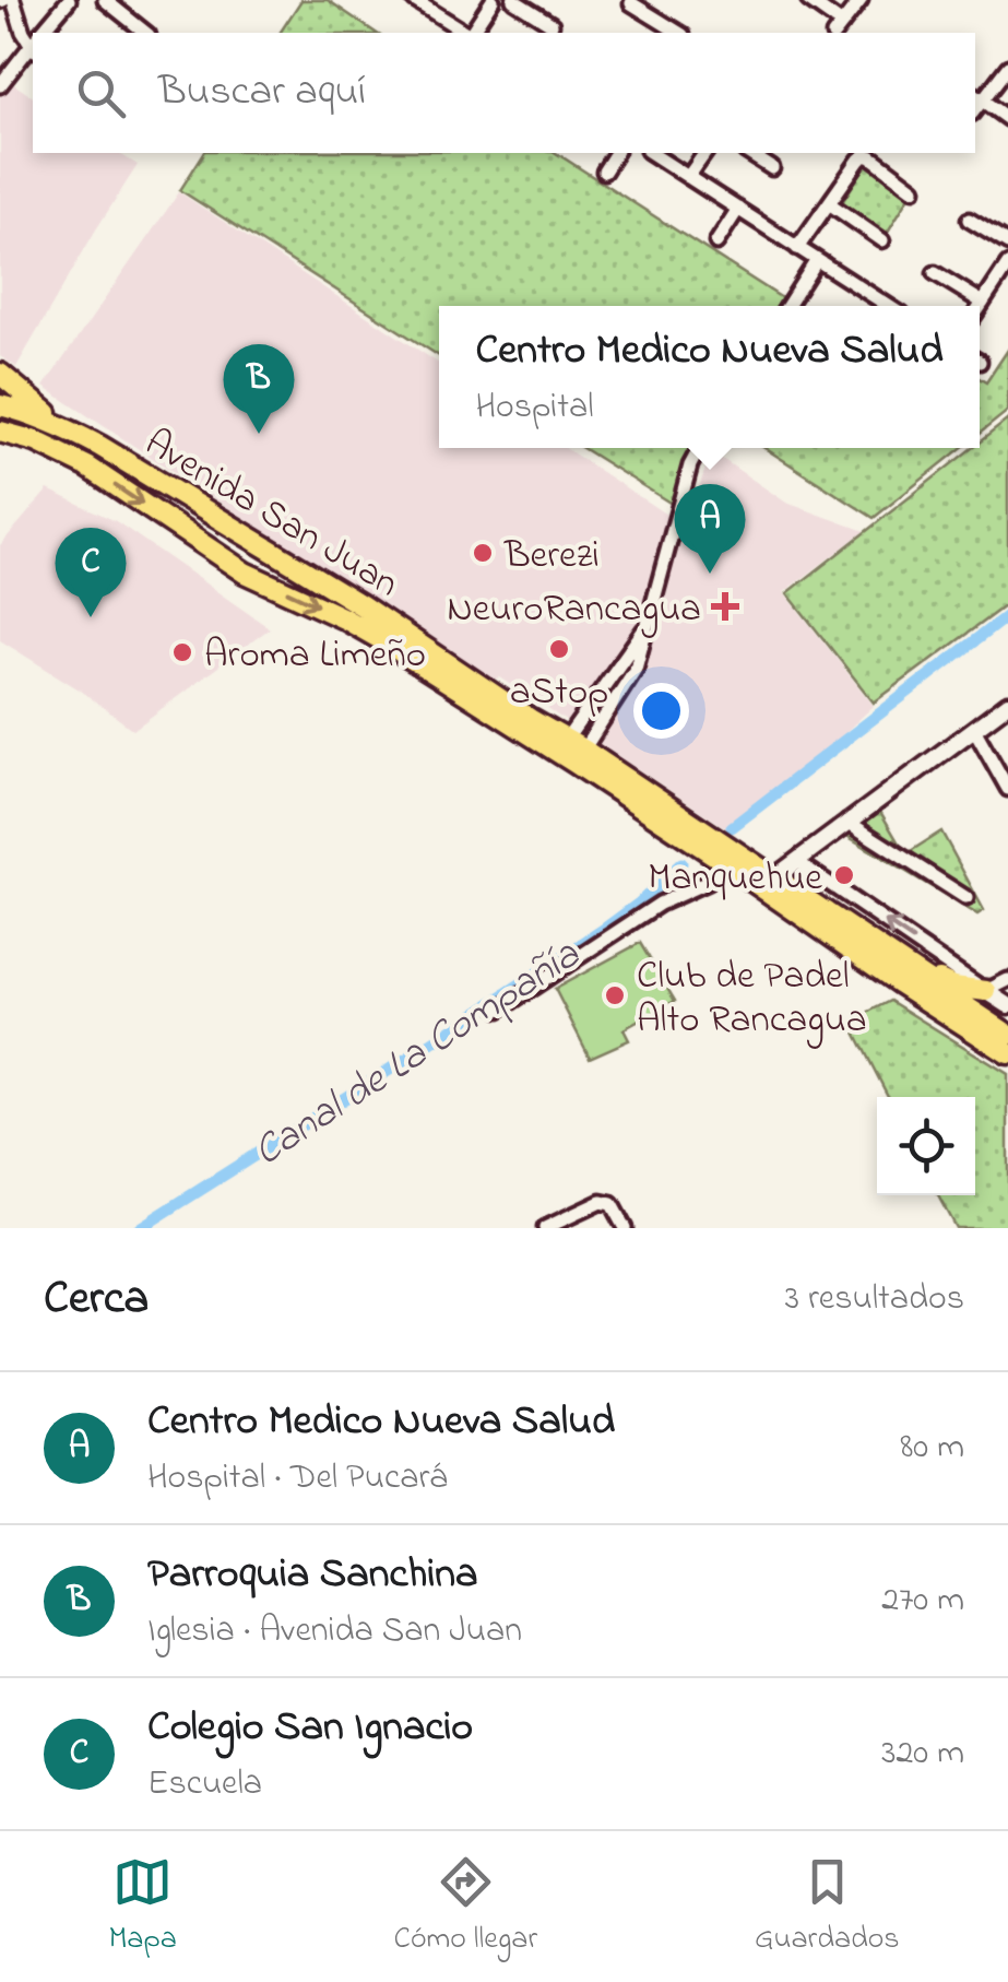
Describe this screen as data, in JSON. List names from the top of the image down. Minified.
{"streets":{"main road":["Avenida San Juan"]},"water":["Canal de La Compañía"],"places":{"other":["Berezi","aStop","Aroma Limeño","Manquehue","Club de Padel Alto Rancagua"],"health":["NeuroRancagua"]},"page":{"search":"Buscar aquí","popup":["Centro Medico Nueva Salud","Hospital"],"pins":["B","A","C"],"heading":["Cerca","3 resultados"],"list":[{"mark":"A","name":"Centro Medico Nueva Salud","note":"Hospital · Del Pucará","value":"80 m"},{"mark":"B","name":"Parroquia Sanchina","note":"Iglesia · Avenida San Juan","value":"270 m"},{"mark":"C","name":"Colegio San Ignacio","note":"Escuela","value":"320 m"}],"nav":["Mapa","Cómo llegar","Guardados"]}}
